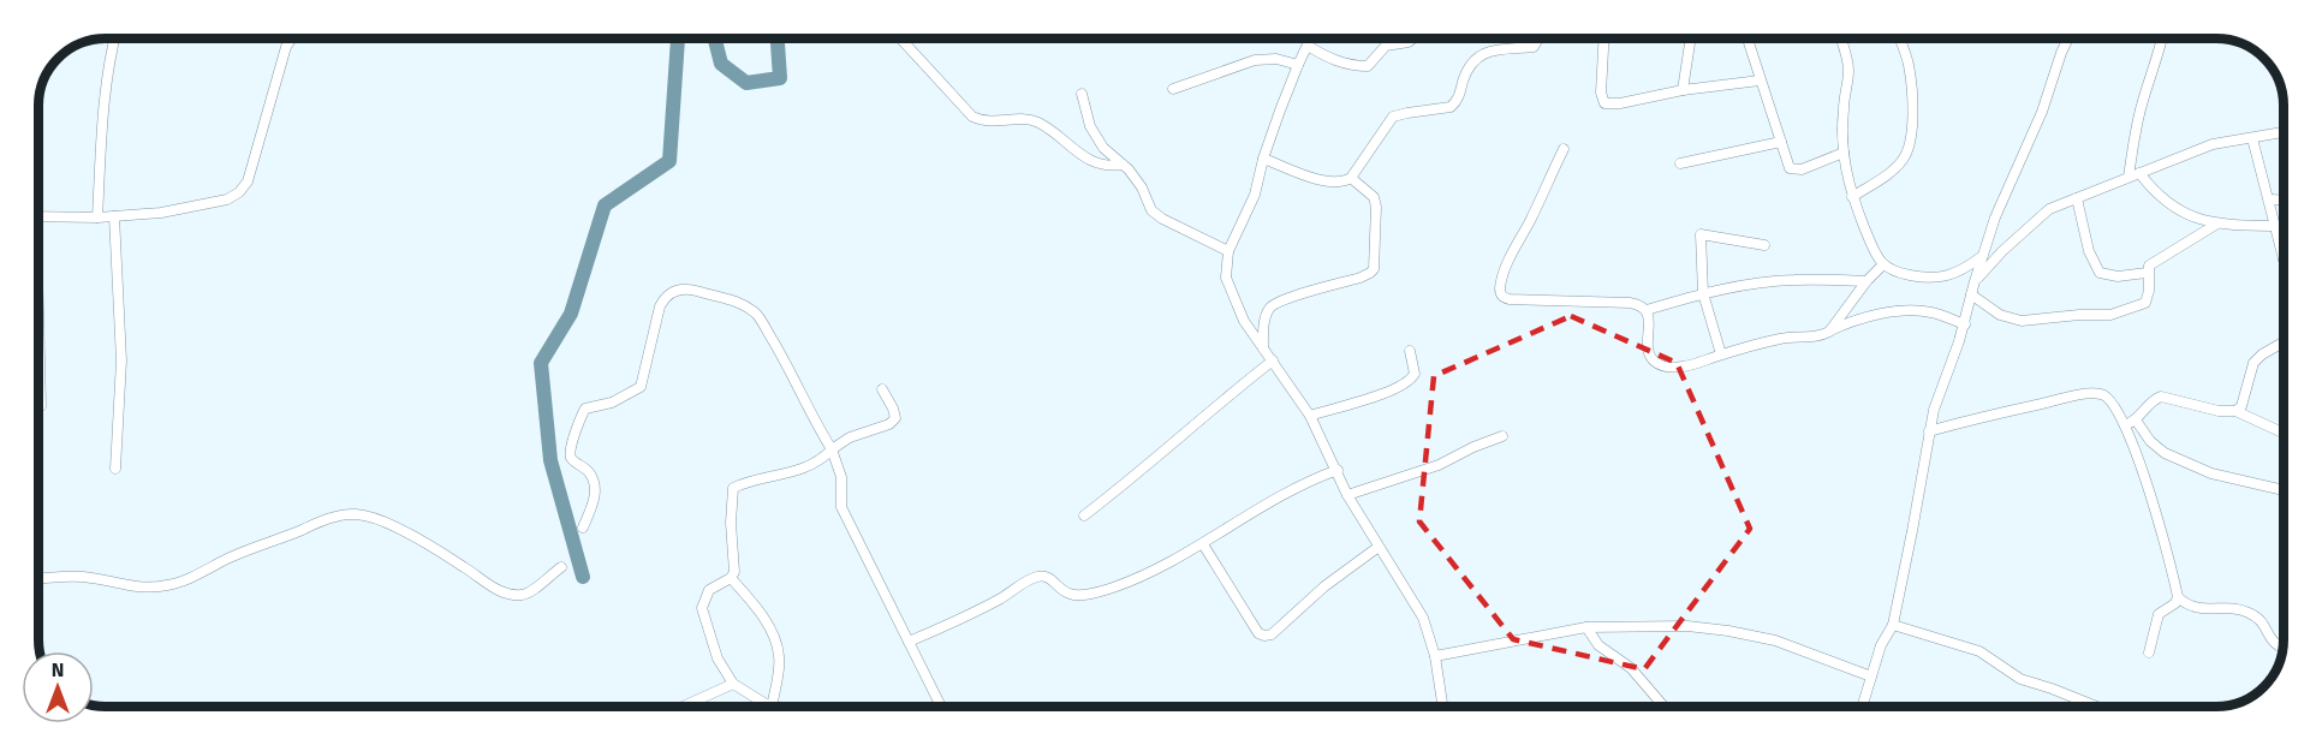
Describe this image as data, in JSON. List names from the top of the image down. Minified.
{"north":"top"}
